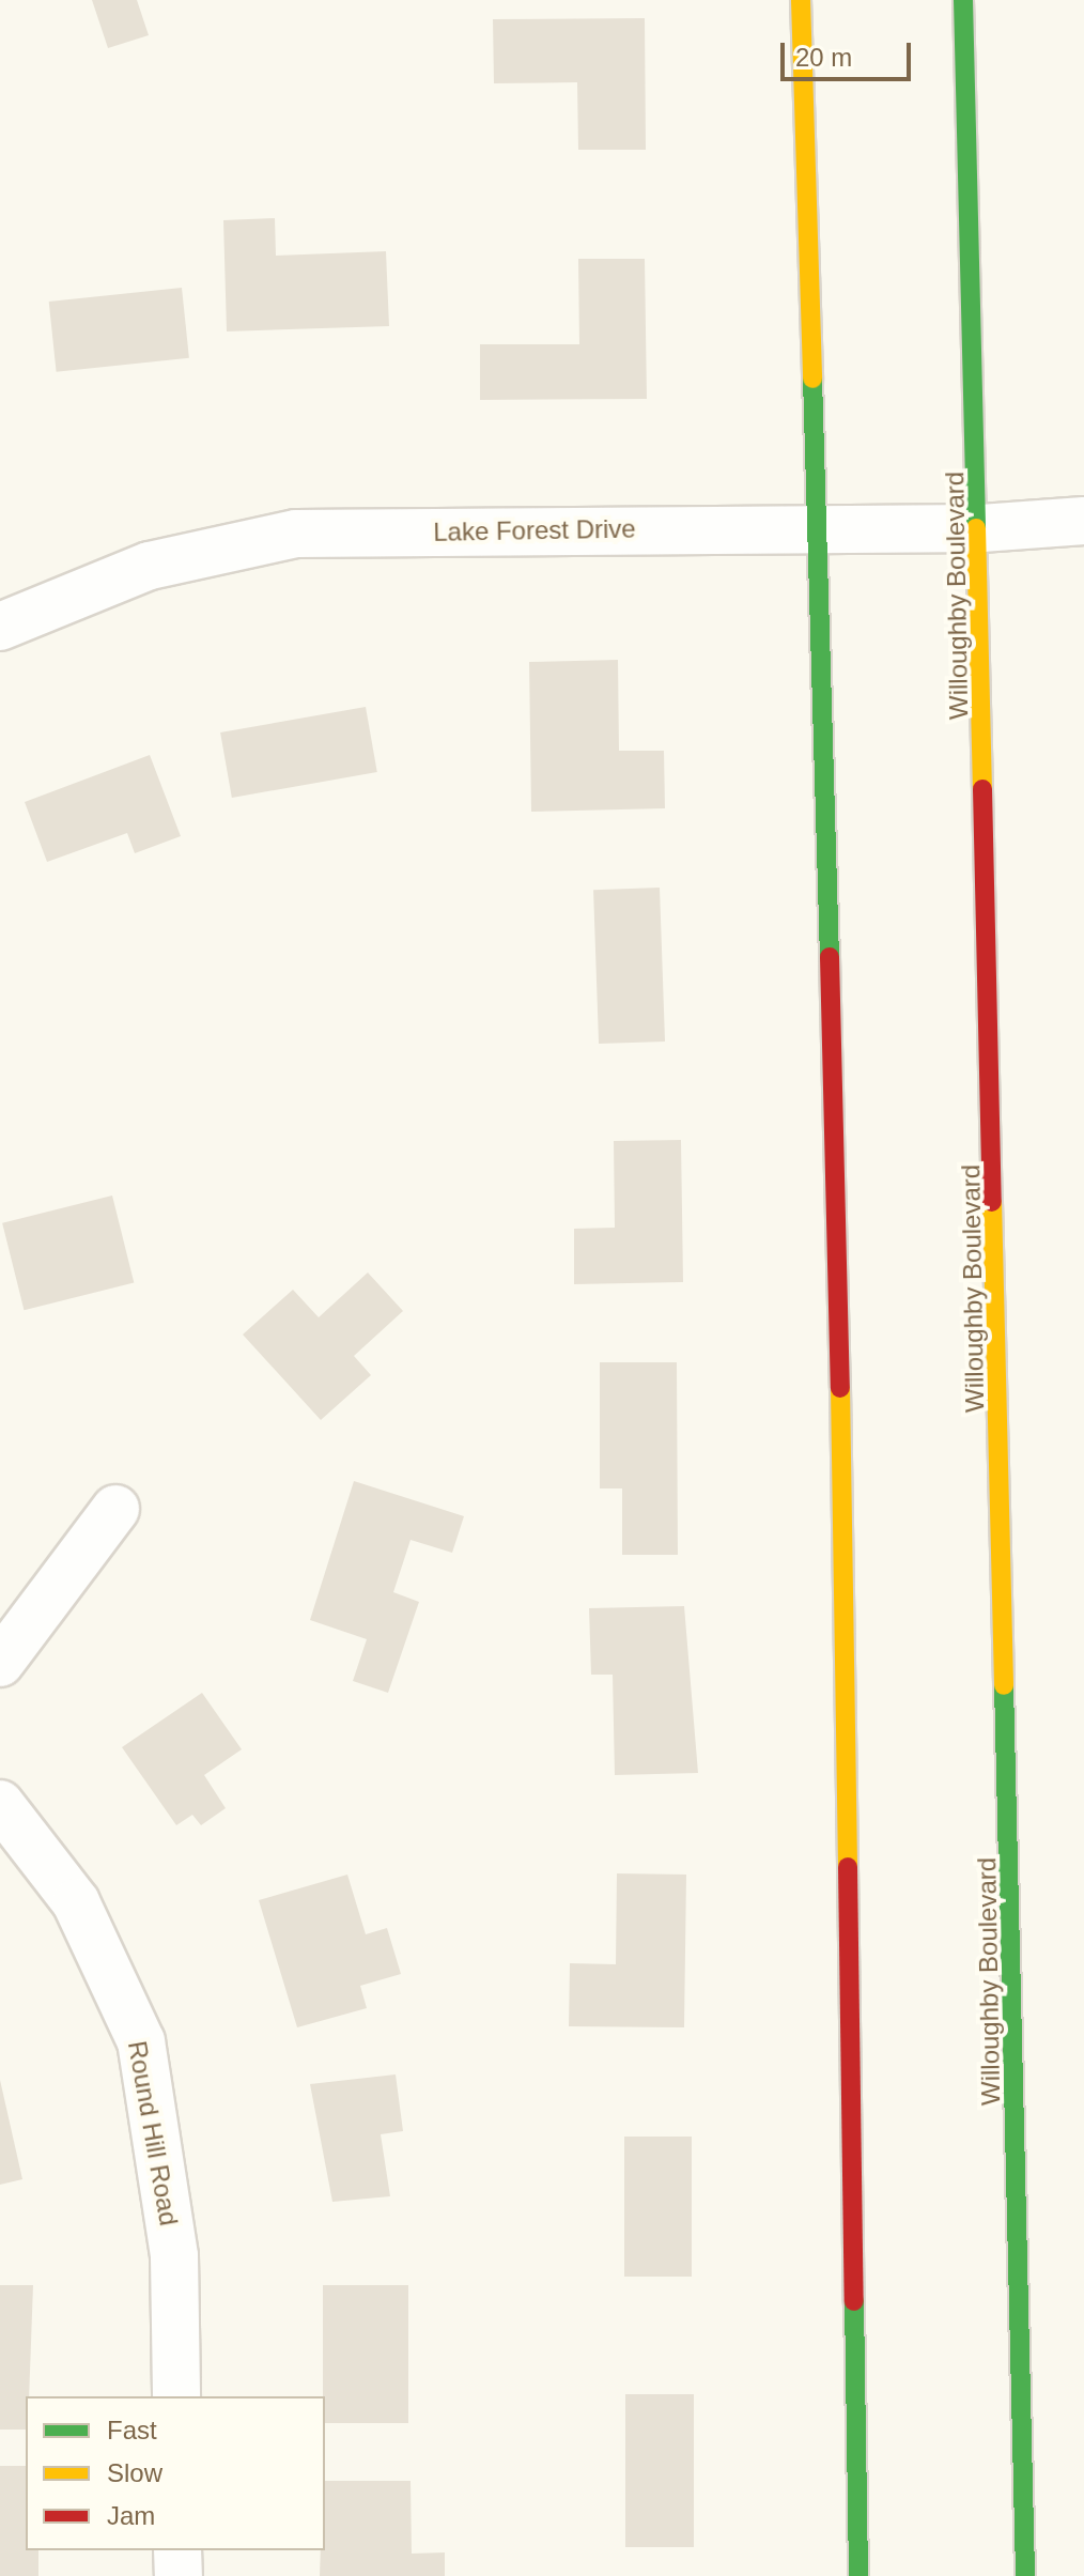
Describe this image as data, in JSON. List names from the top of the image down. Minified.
{"streets":{"street":["Lake Forest Drive","Willoughby Boulevard","Round Hill Road"]},"crossings":[["Lake Forest Drive","Willoughby Boulevard"]],"legend":["Fast","Slow","Jam"],"scale_bar":"20 m"}
